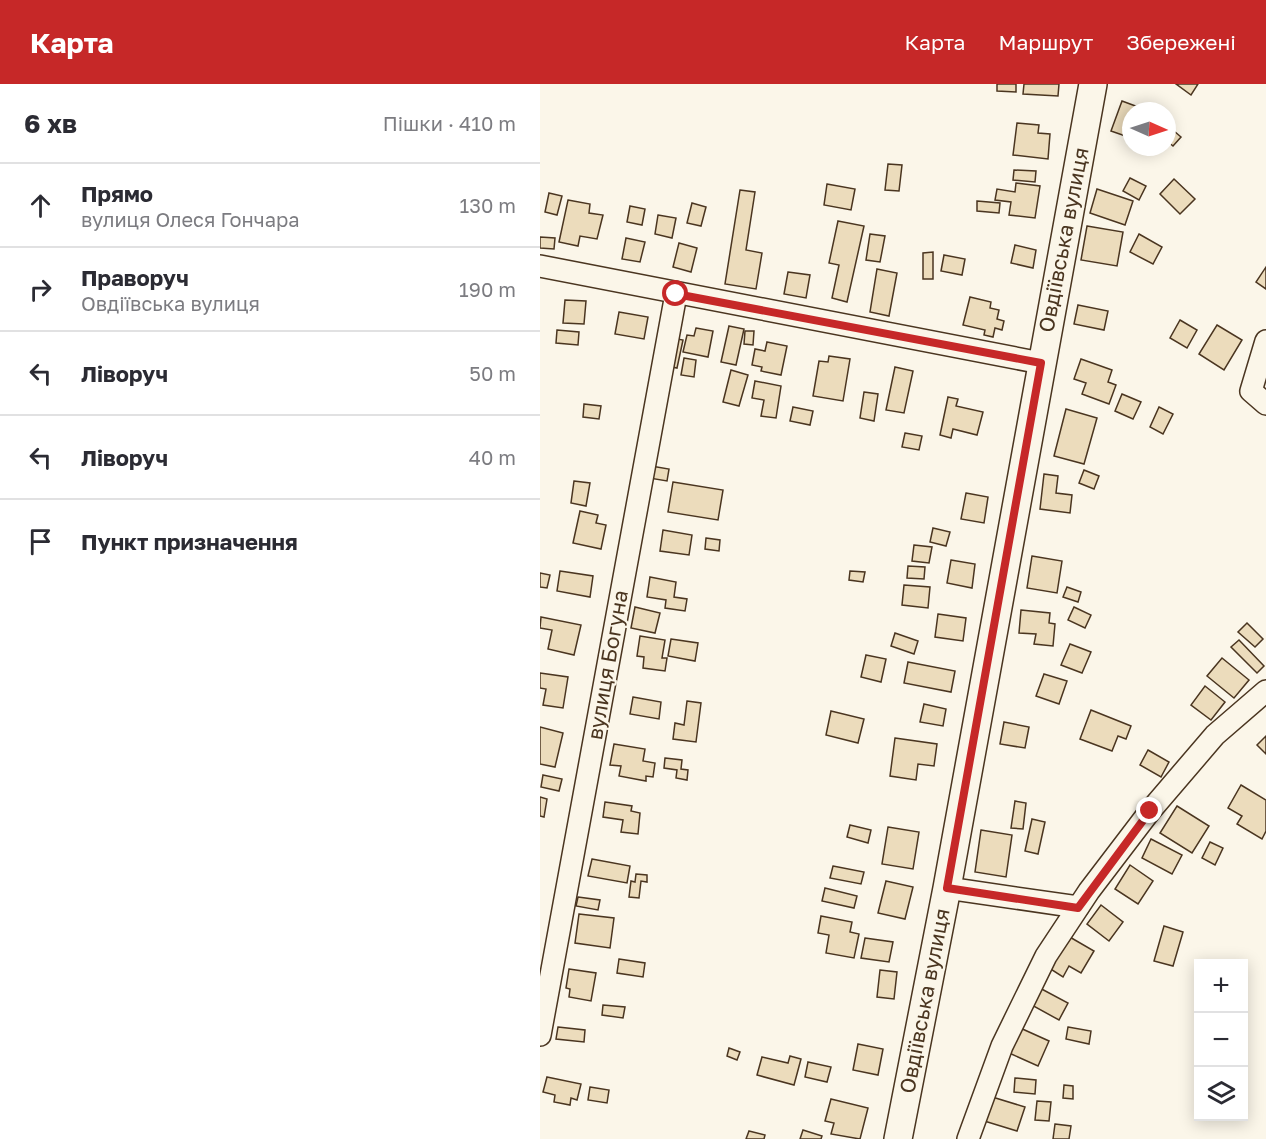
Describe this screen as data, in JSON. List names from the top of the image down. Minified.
{"streets":{"main road":["Овдіївська вулиця"],"street":["вулиця Богуна"]},"north":"right","page":{"header":"Карта","nav":["Карта","Маршрут","Збережені"],"heading":["6 хв","Пішки · 410 m"],"list":[["Прямо","вулиця Олеся Гончара","130 m"],["Праворуч","Овдіївська вулиця","190 m"],["Ліворуч","50 m"],["Ліворуч","40 m"],"Пункт призначення"],"map_buttons":["+","−"]}}
